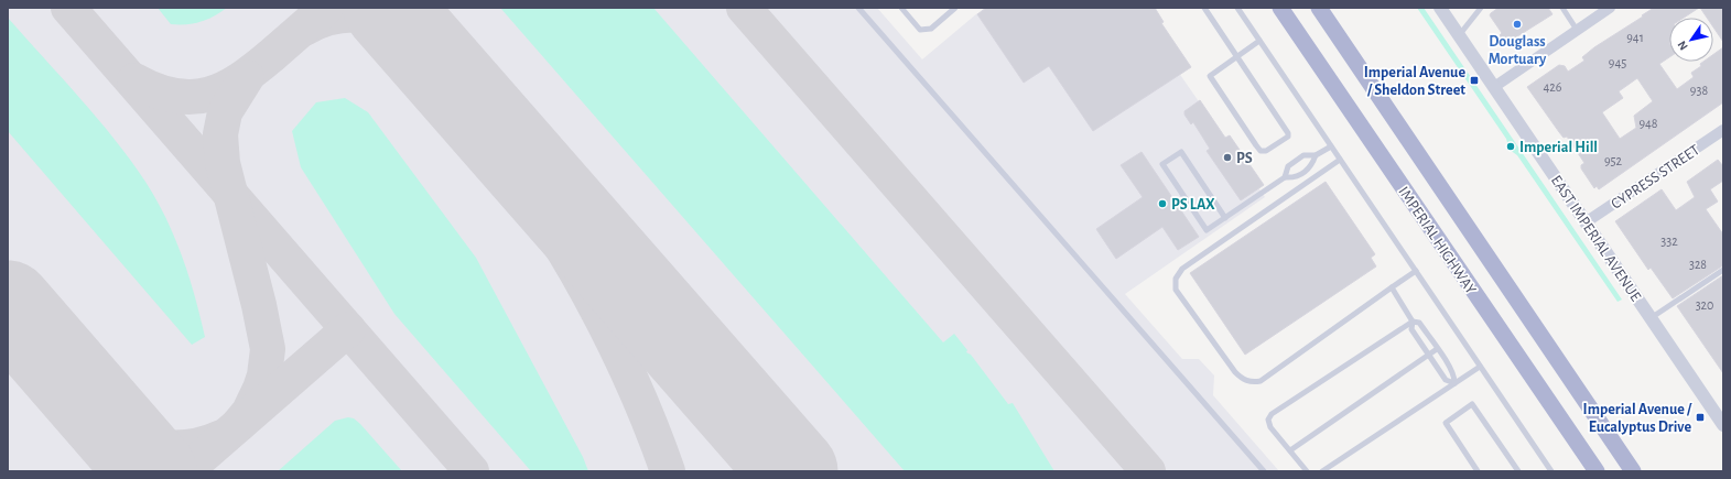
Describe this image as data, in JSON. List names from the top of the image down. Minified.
{"streets":{"main road":["IMPERIAL HIGHWAY"],"street":["CYPRESS STREET","EAST IMPERIAL AVENUE"]},"crossings":[["CYPRESS STREET","EAST IMPERIAL AVENUE"]],"places":{"other":["Douglass Mortuary","Imperial Hill","PS","PS LAX"],"transit":["Imperial Avenue / Sheldon Street","Imperial Avenue / Eucalyptus Drive"]},"house_numbers":["941","945","426","938","948","952","332","328","320"],"north":"bottom left"}
